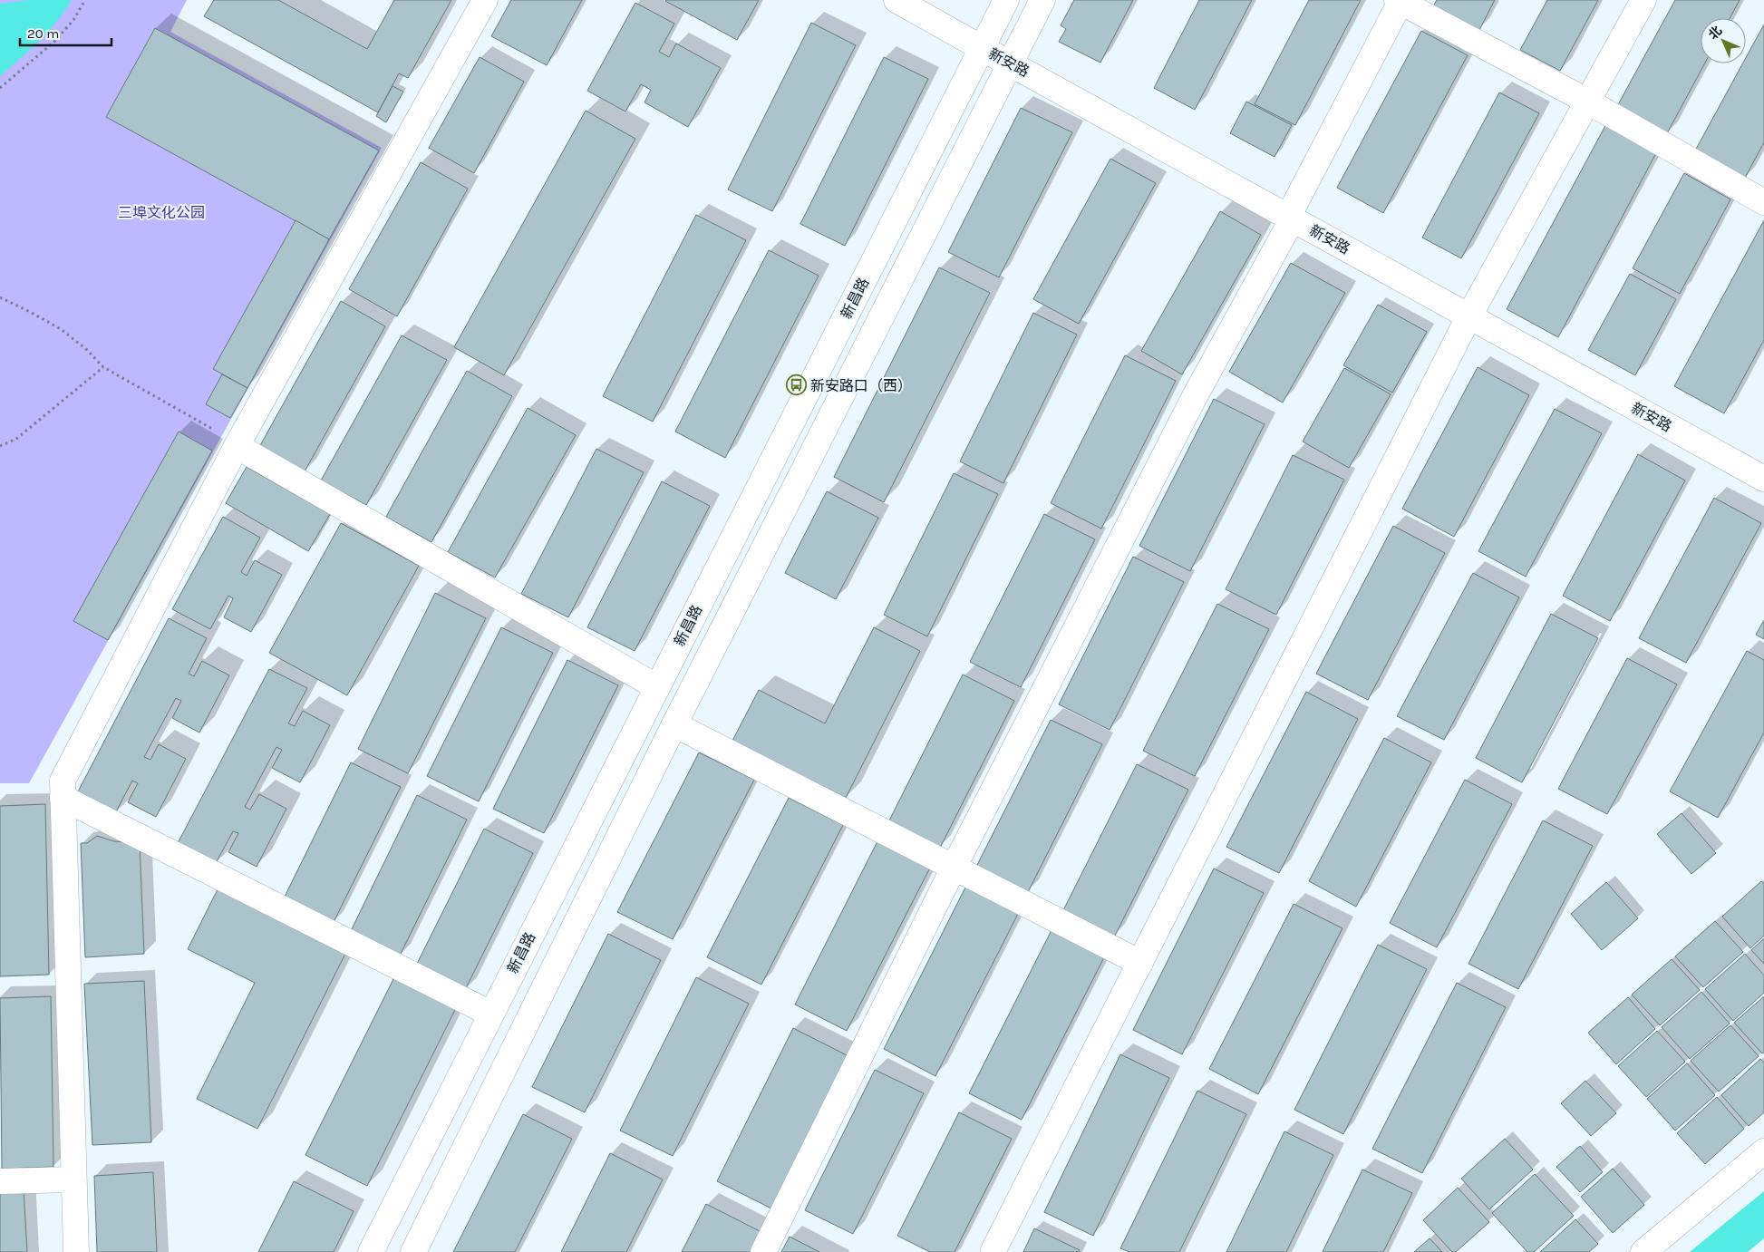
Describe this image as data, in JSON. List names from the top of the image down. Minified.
{"streets":{"street":["新安路","新昌路"]},"crossings":[["新安路","新昌路"]],"parks":["三埠文化公园"],"places":{"bus stop":["新安路口（西）"]},"scale_bar":"20 m","north":"top left"}
